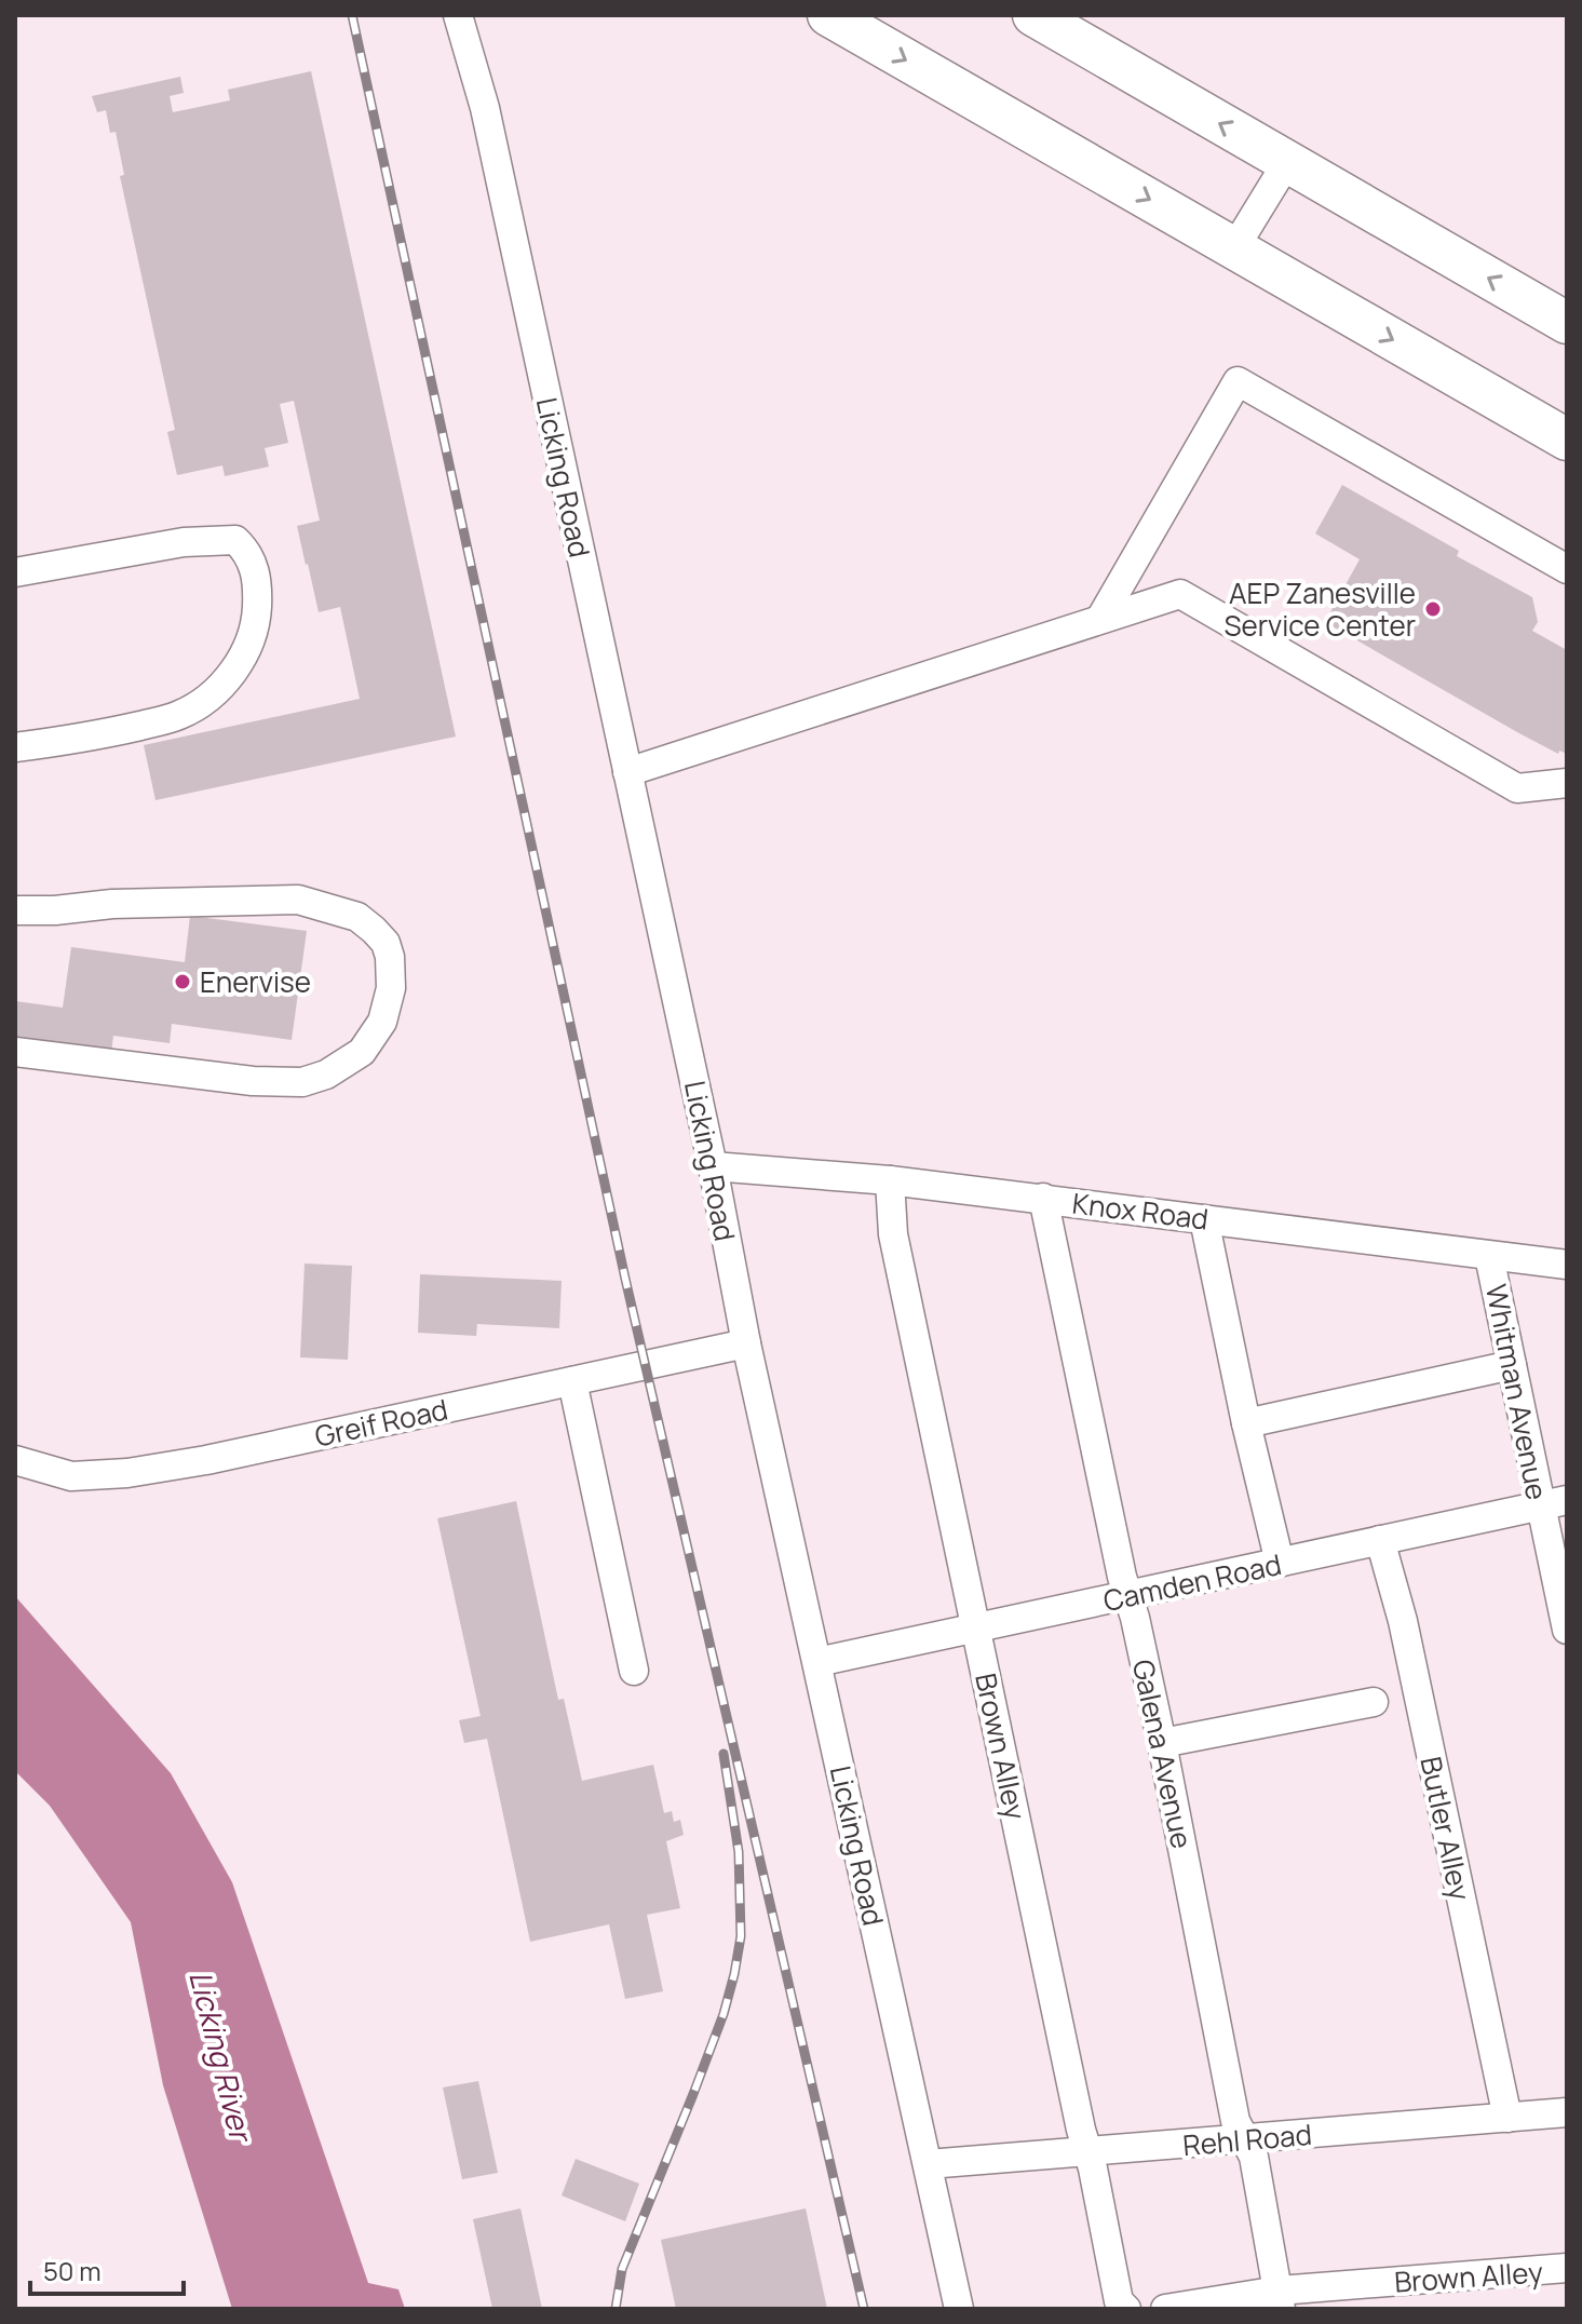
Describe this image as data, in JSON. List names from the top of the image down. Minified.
{"streets":{"street":["Licking Road","Knox Road","Whitman Avenue","Greif Road","Camden Road","Brown Alley","Galena Avenue","Butler Alley","Rehl Road"]},"crossings":[["Licking Road","Knox Road"],["Licking Road","Greif Road"],["Licking Road","Camden Road"],["Licking Road","Rehl Road"],["Knox Road","Whitman Avenue"],["Knox Road","Brown Alley"],["Knox Road","Galena Avenue"],["Whitman Avenue","Camden Road"],["Camden Road","Brown Alley"],["Camden Road","Galena Avenue"],["Camden Road","Butler Alley"],["Brown Alley","Galena Avenue"],["Brown Alley","Rehl Road"],["Galena Avenue","Rehl Road"],["Butler Alley","Rehl Road"]],"water":["Licking River"],"places":["AEP Zanesville Service Center","Enervise"],"scale_bar":"50 m"}
